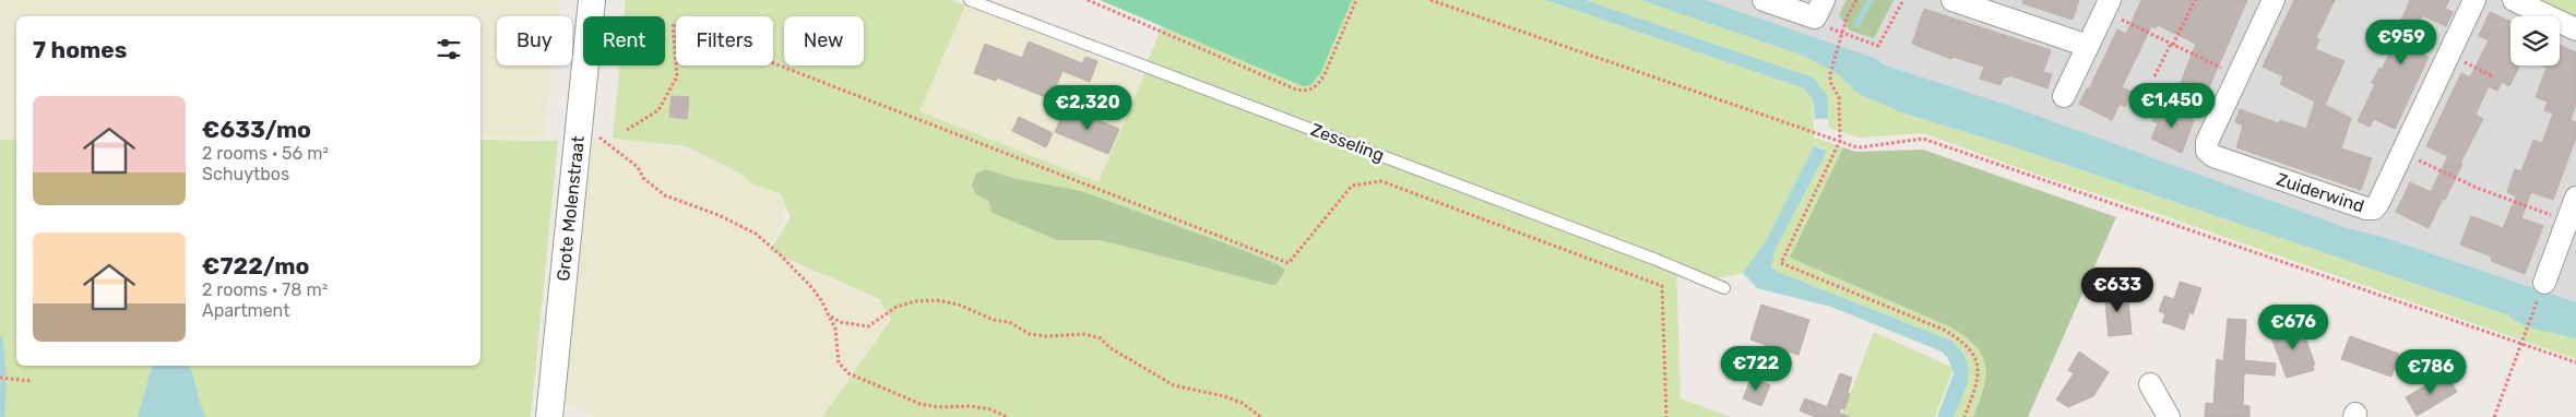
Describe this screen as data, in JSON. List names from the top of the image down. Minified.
{"streets":{"street":["Zuiderwind","Grote Molenstraat"],"lane":["Zesseling"]},"page":{"chip":["Buy","Rent","Filters","New"],"heading":"7 homes","price":["€959","€1,450","€2,320","€633","€676","€722","€786"],"list":[{"name":"€633/mo","note":"2 rooms · 56 m² · Schuytbos"},{"name":"€722/mo","note":"2 rooms · 78 m² · Apartment"}]}}
